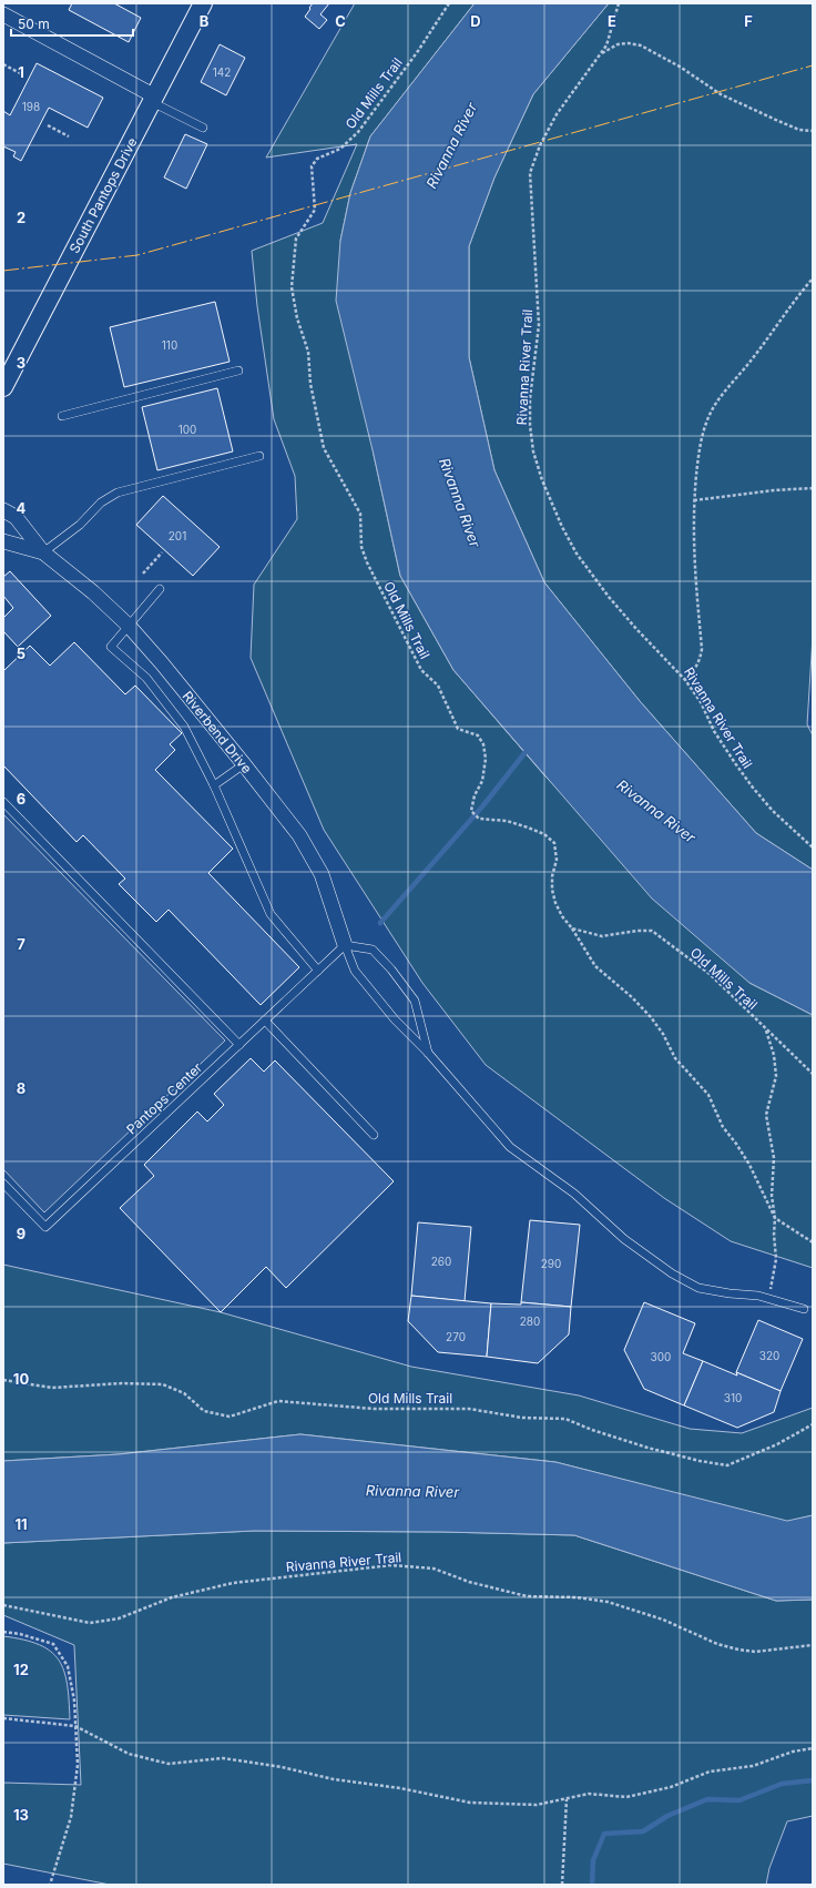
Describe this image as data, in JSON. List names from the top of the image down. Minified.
{"streets":{"street":["South Pantops Drive","Riverbend Drive"],"lane":["Pantops Center"],"path":["Old Mills Trail","Rivanna River Trail"]},"crossings":[["Riverbend Drive","Pantops Center"]],"water":["Rivanna River"],"house_numbers":["142","198","110","100","201","260","290","280","270","320","300","310"],"scale_bar":"50 m","grid":{"columns":["B","C","D","E","F"],"rows":["1","2","3","4","5","6","7","8","9","10","11","12","13"]}}
